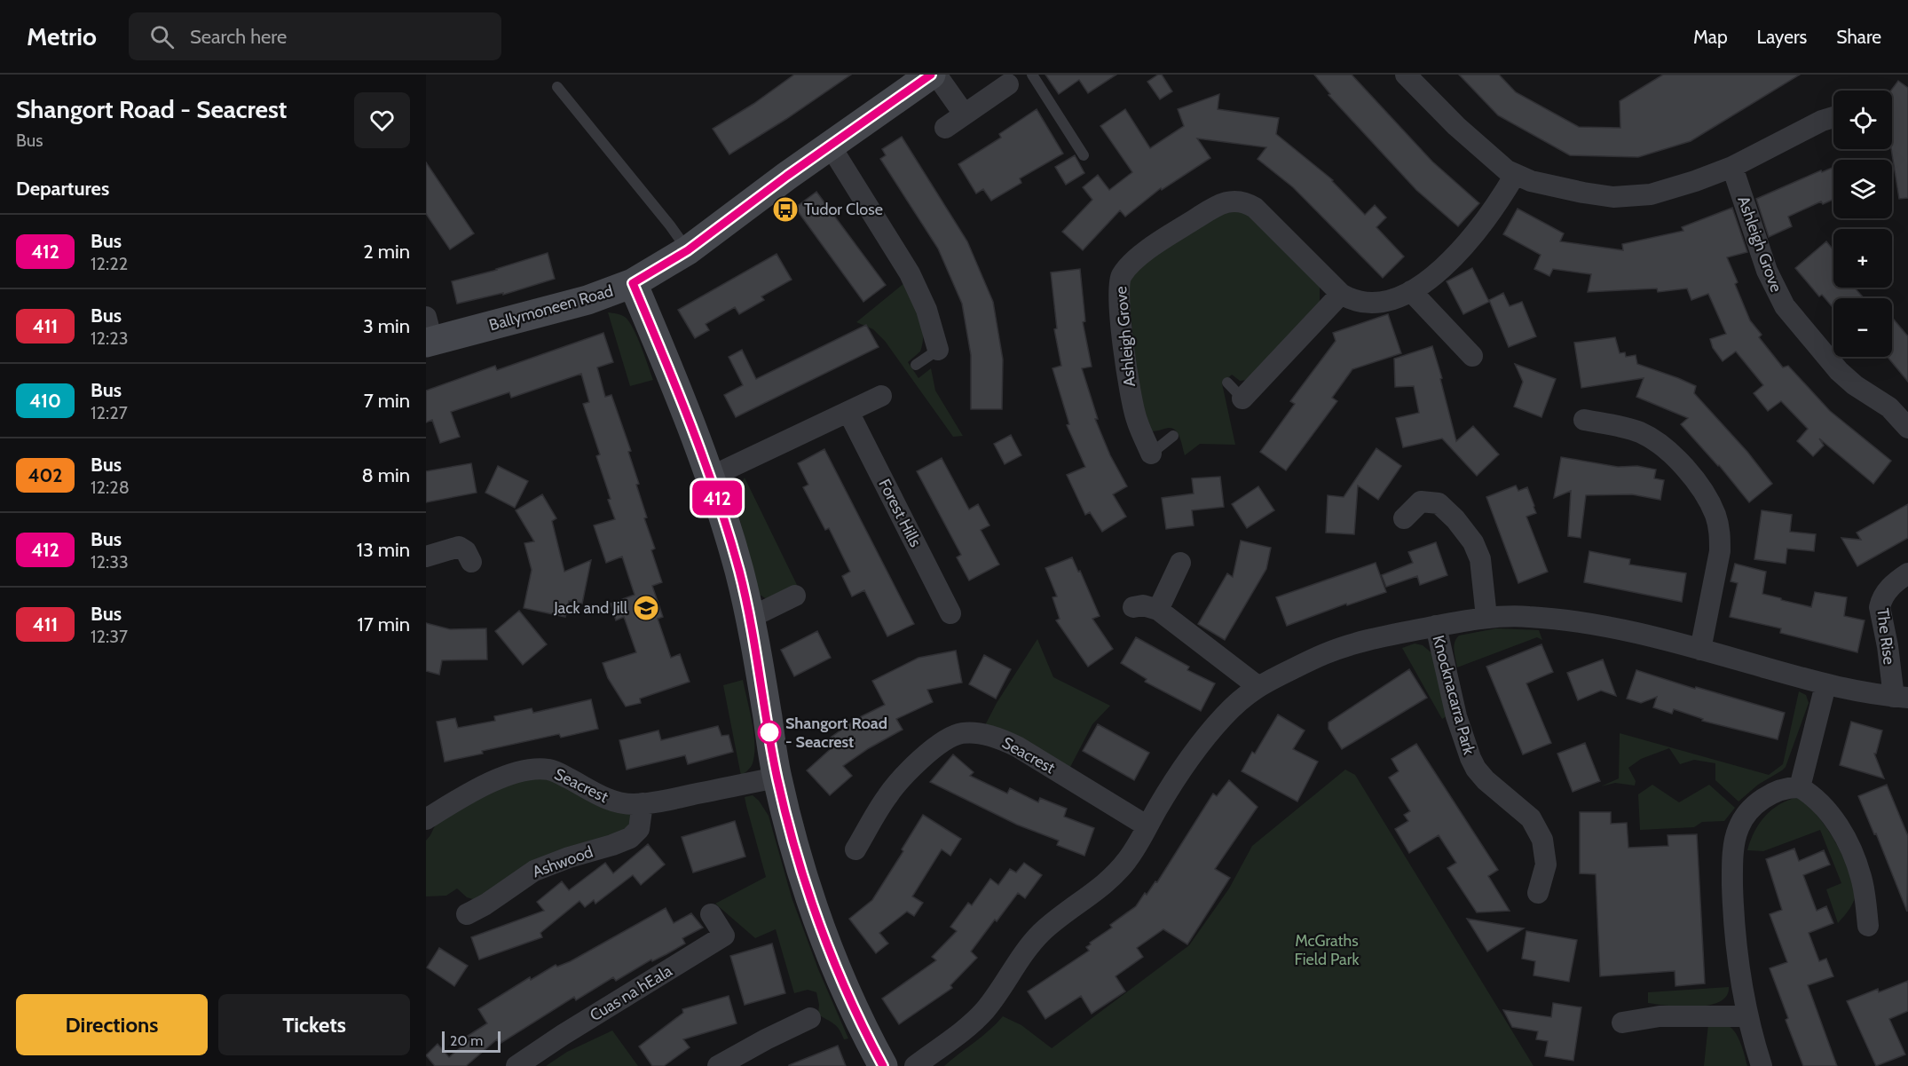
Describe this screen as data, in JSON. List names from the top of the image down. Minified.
{"streets":{"street":["Ashleigh Grove","Ballymoneen Road","Forest Hills","The Rise","Knocknacarra Park","Seacrest","Ashwood","Cuas na hEala"]},"crossings":[["The Rise","Knocknacarra Park"],["Seacrest","Ashwood"]],"parks":["McGraths Field Park"],"places":{"bus stop":["Tudor Close"],"school or university":["Jack and Jill"],"other":["Shangort Road - Seacrest"]},"lines":["bus line 412"],"scale_bar":"20 m","page":{"header":"Metrio","search":"Search here","nav":["Map","Layers","Share"],"heading":[["Shangort Road - Seacrest","Bus"],"Departures"],"on_map":"412","map_buttons":["+","−"],"list":[{"mark":"412","name":"Bus","note":"12:22","value":"2 min"},{"mark":"411","name":"Bus","note":"12:23","value":"3 min"},{"mark":"410","name":"Bus","note":"12:27","value":"7 min"},{"mark":"402","name":"Bus","note":"12:28","value":"8 min"},{"mark":"412","name":"Bus","note":"12:33","value":"13 min"},{"mark":"411","name":"Bus","note":"12:37","value":"17 min"}],"buttons":["Directions","Tickets"],"scale":"20 m"}}
